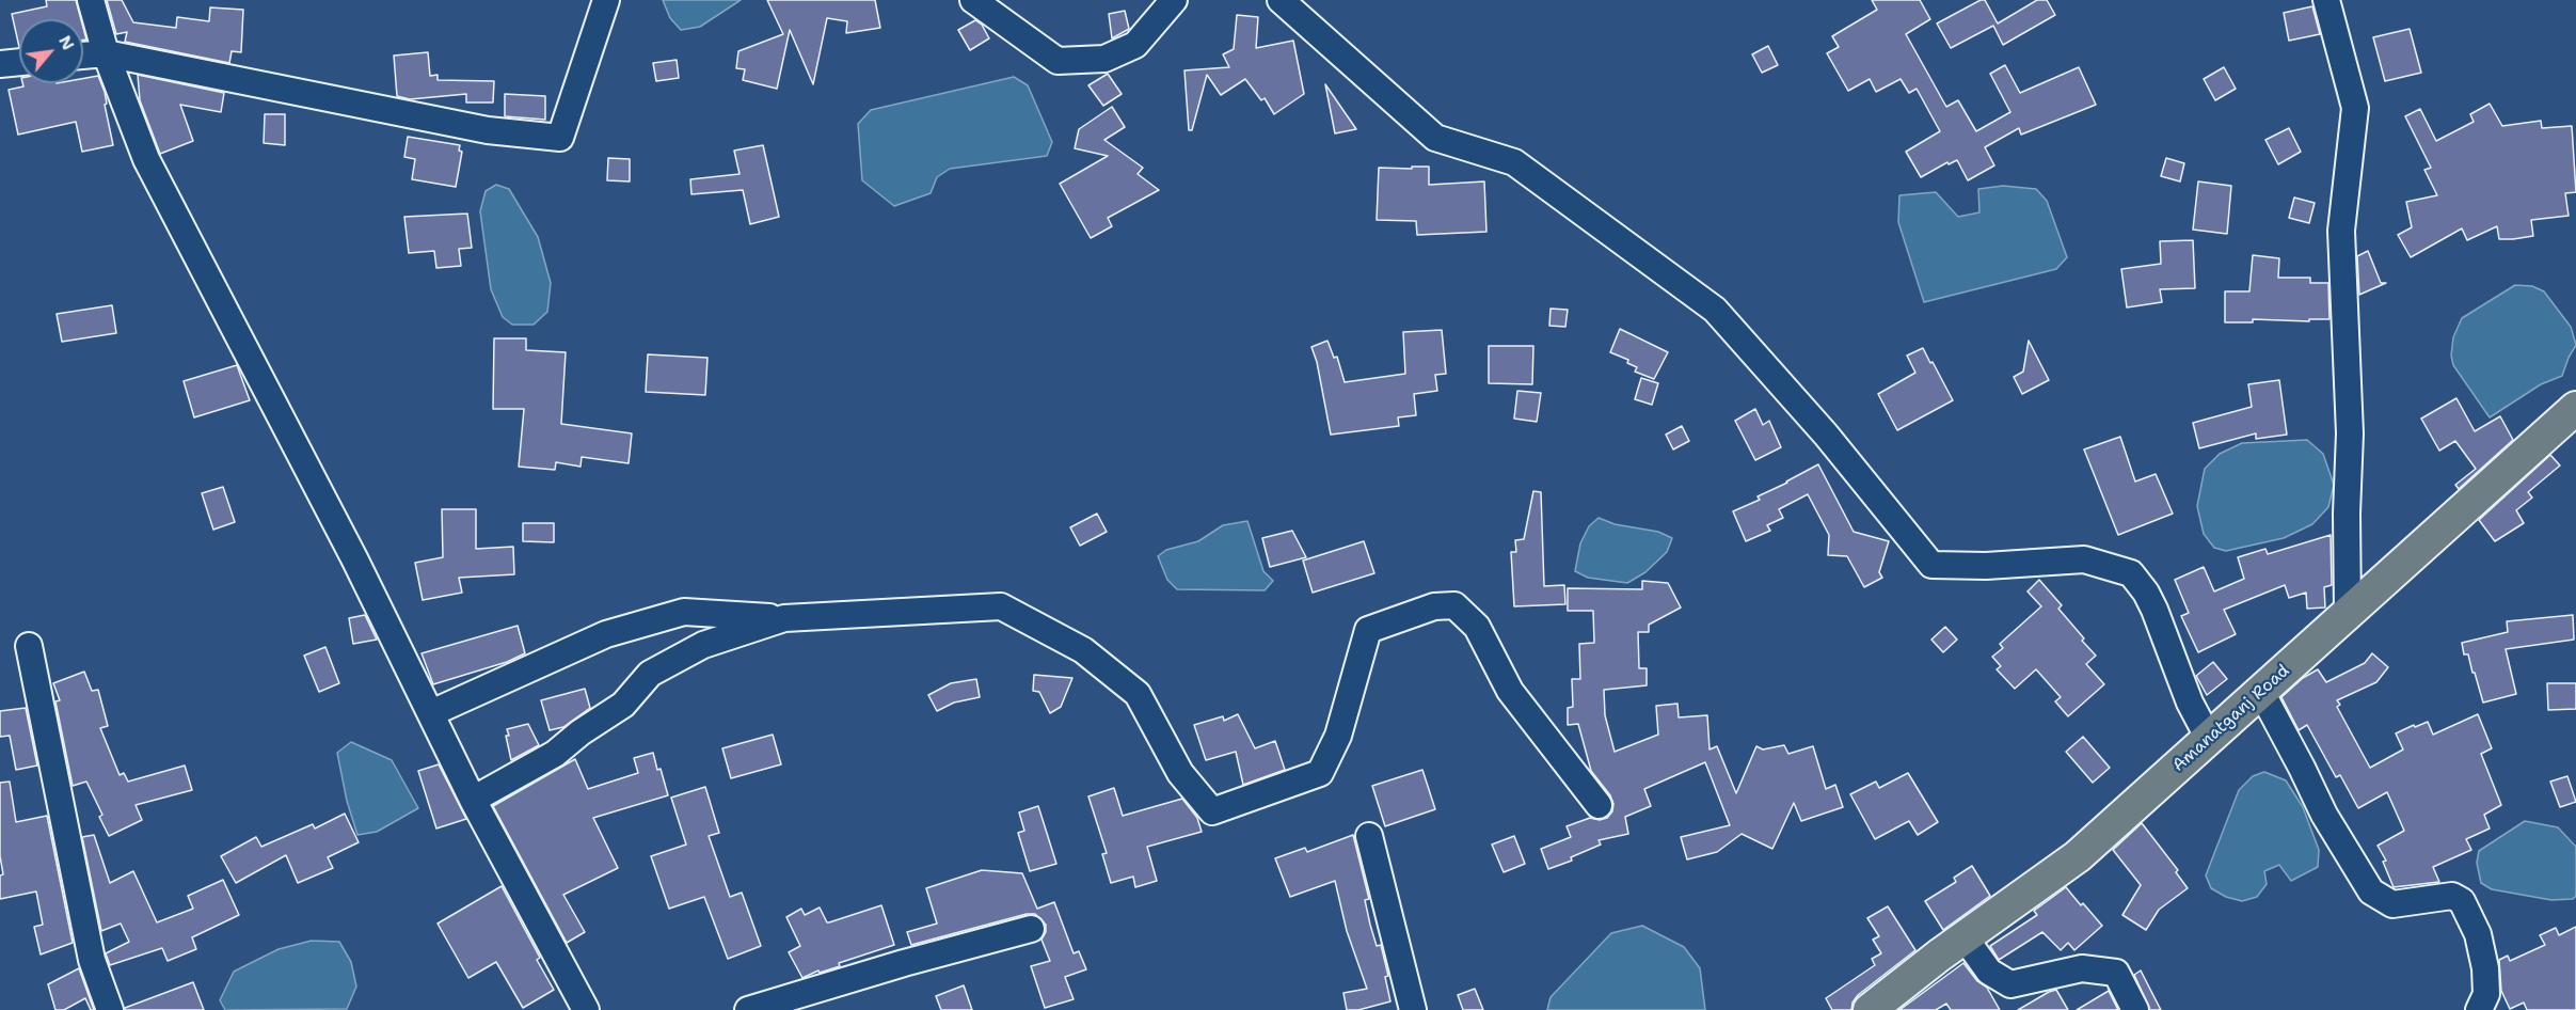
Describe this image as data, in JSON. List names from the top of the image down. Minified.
{"streets":{"main road":["Amanatganj Road"]},"north":"top right"}
